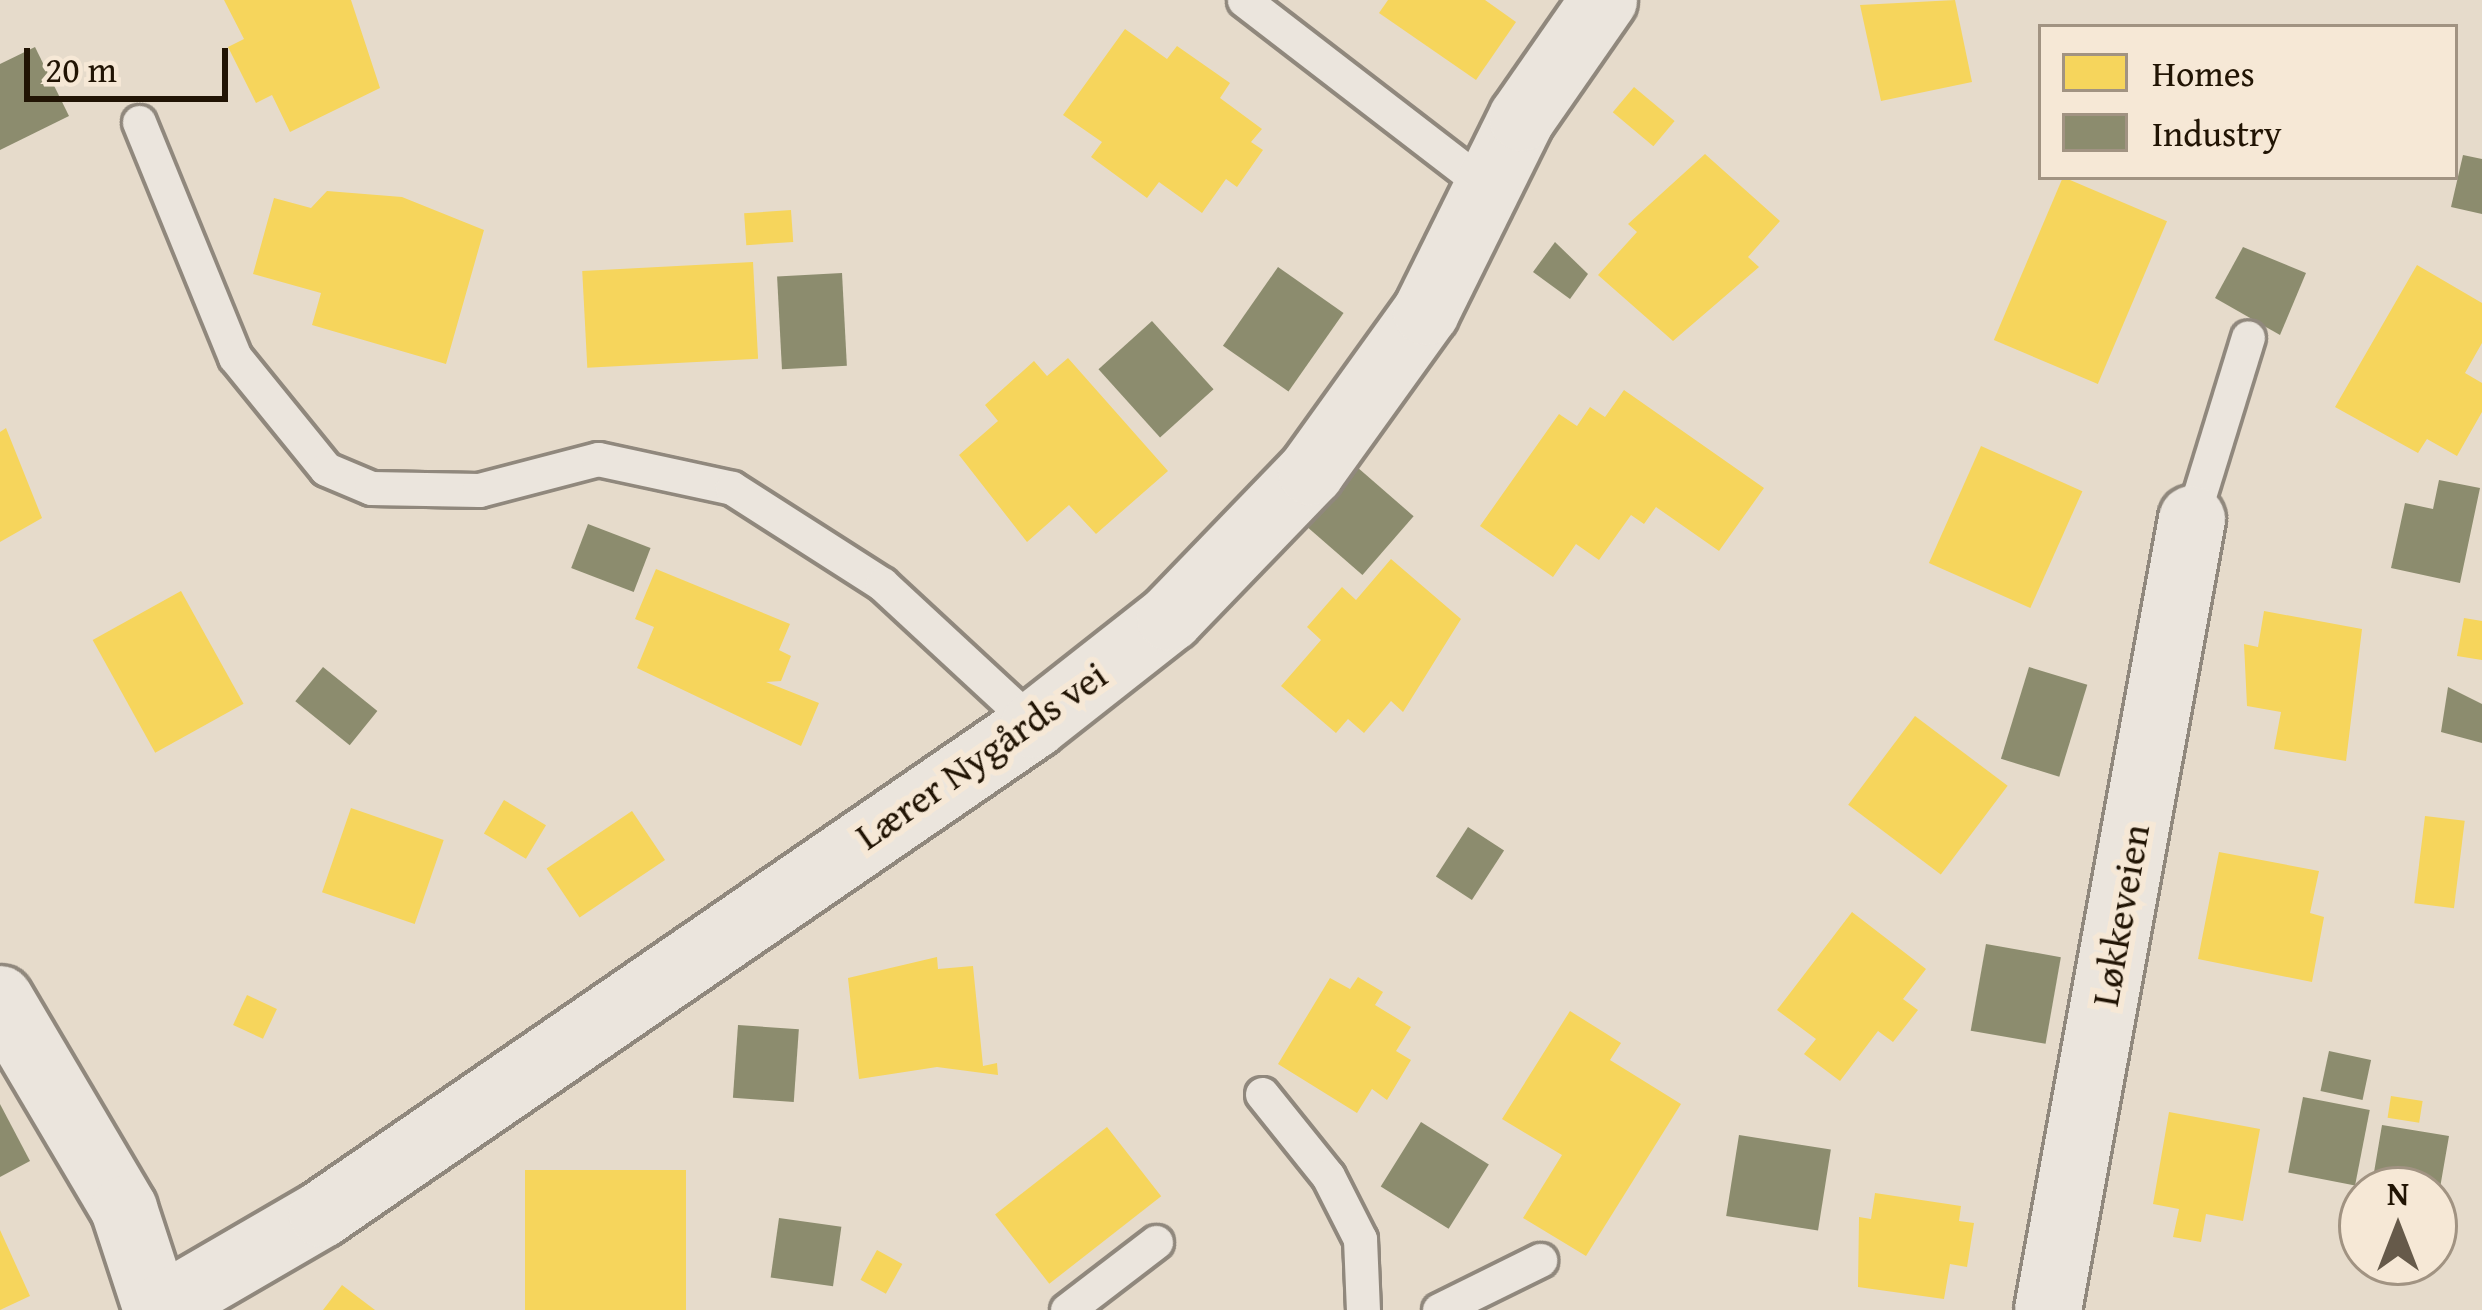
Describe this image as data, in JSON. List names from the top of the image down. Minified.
{"streets":{"street":["Lærer Nygårds vei","Løkkeveien"]},"legend":["Homes","Industry"],"scale_bar":"20 m","north":"top"}
